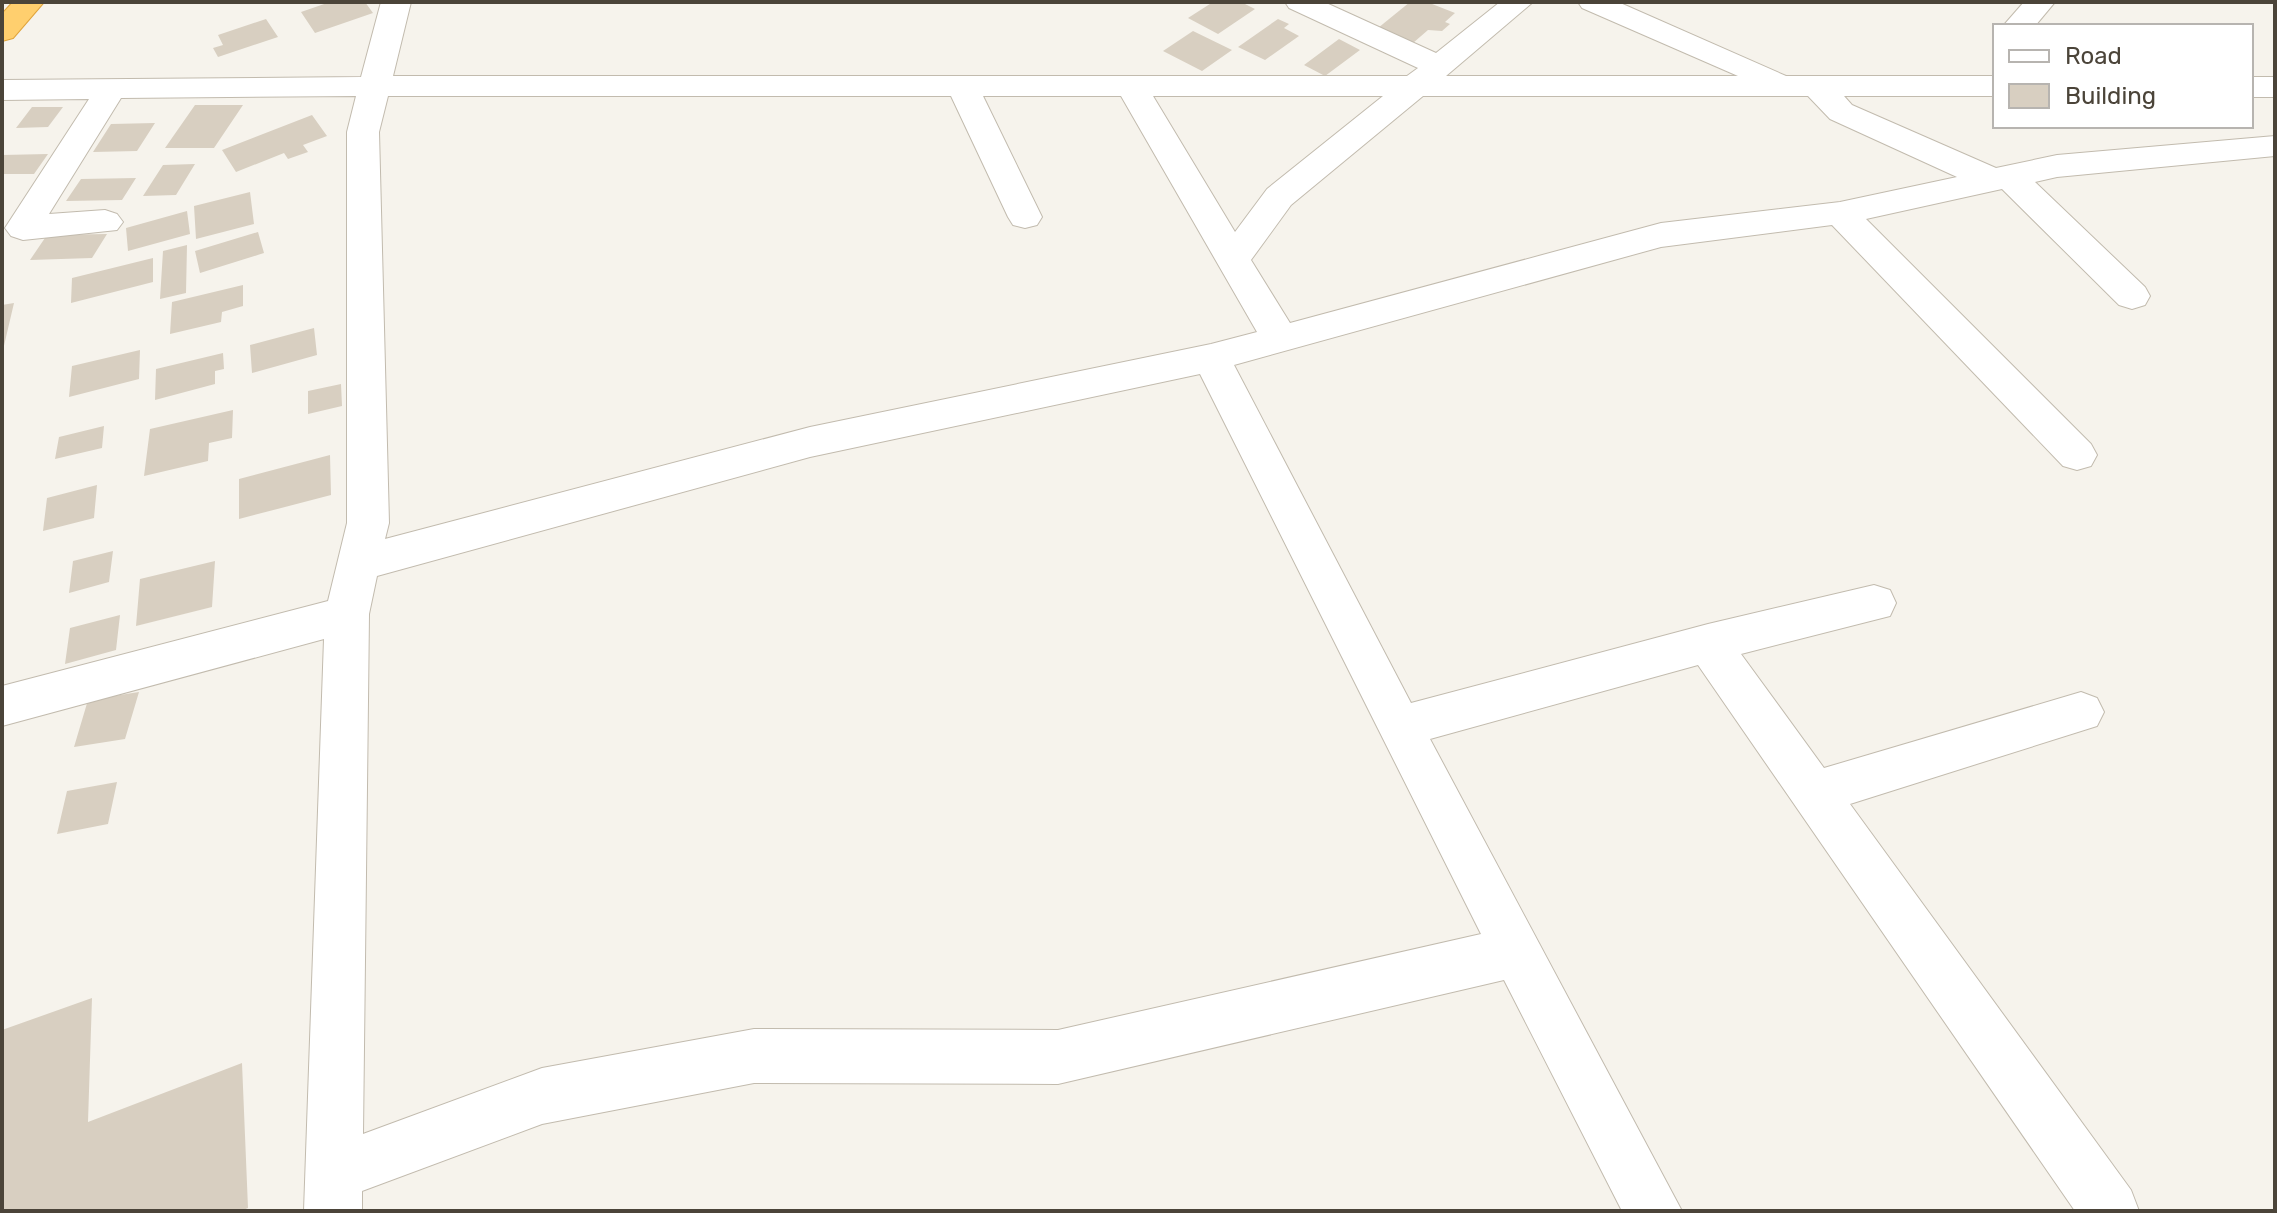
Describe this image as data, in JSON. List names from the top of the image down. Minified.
{"legend":["Road","Building"]}
